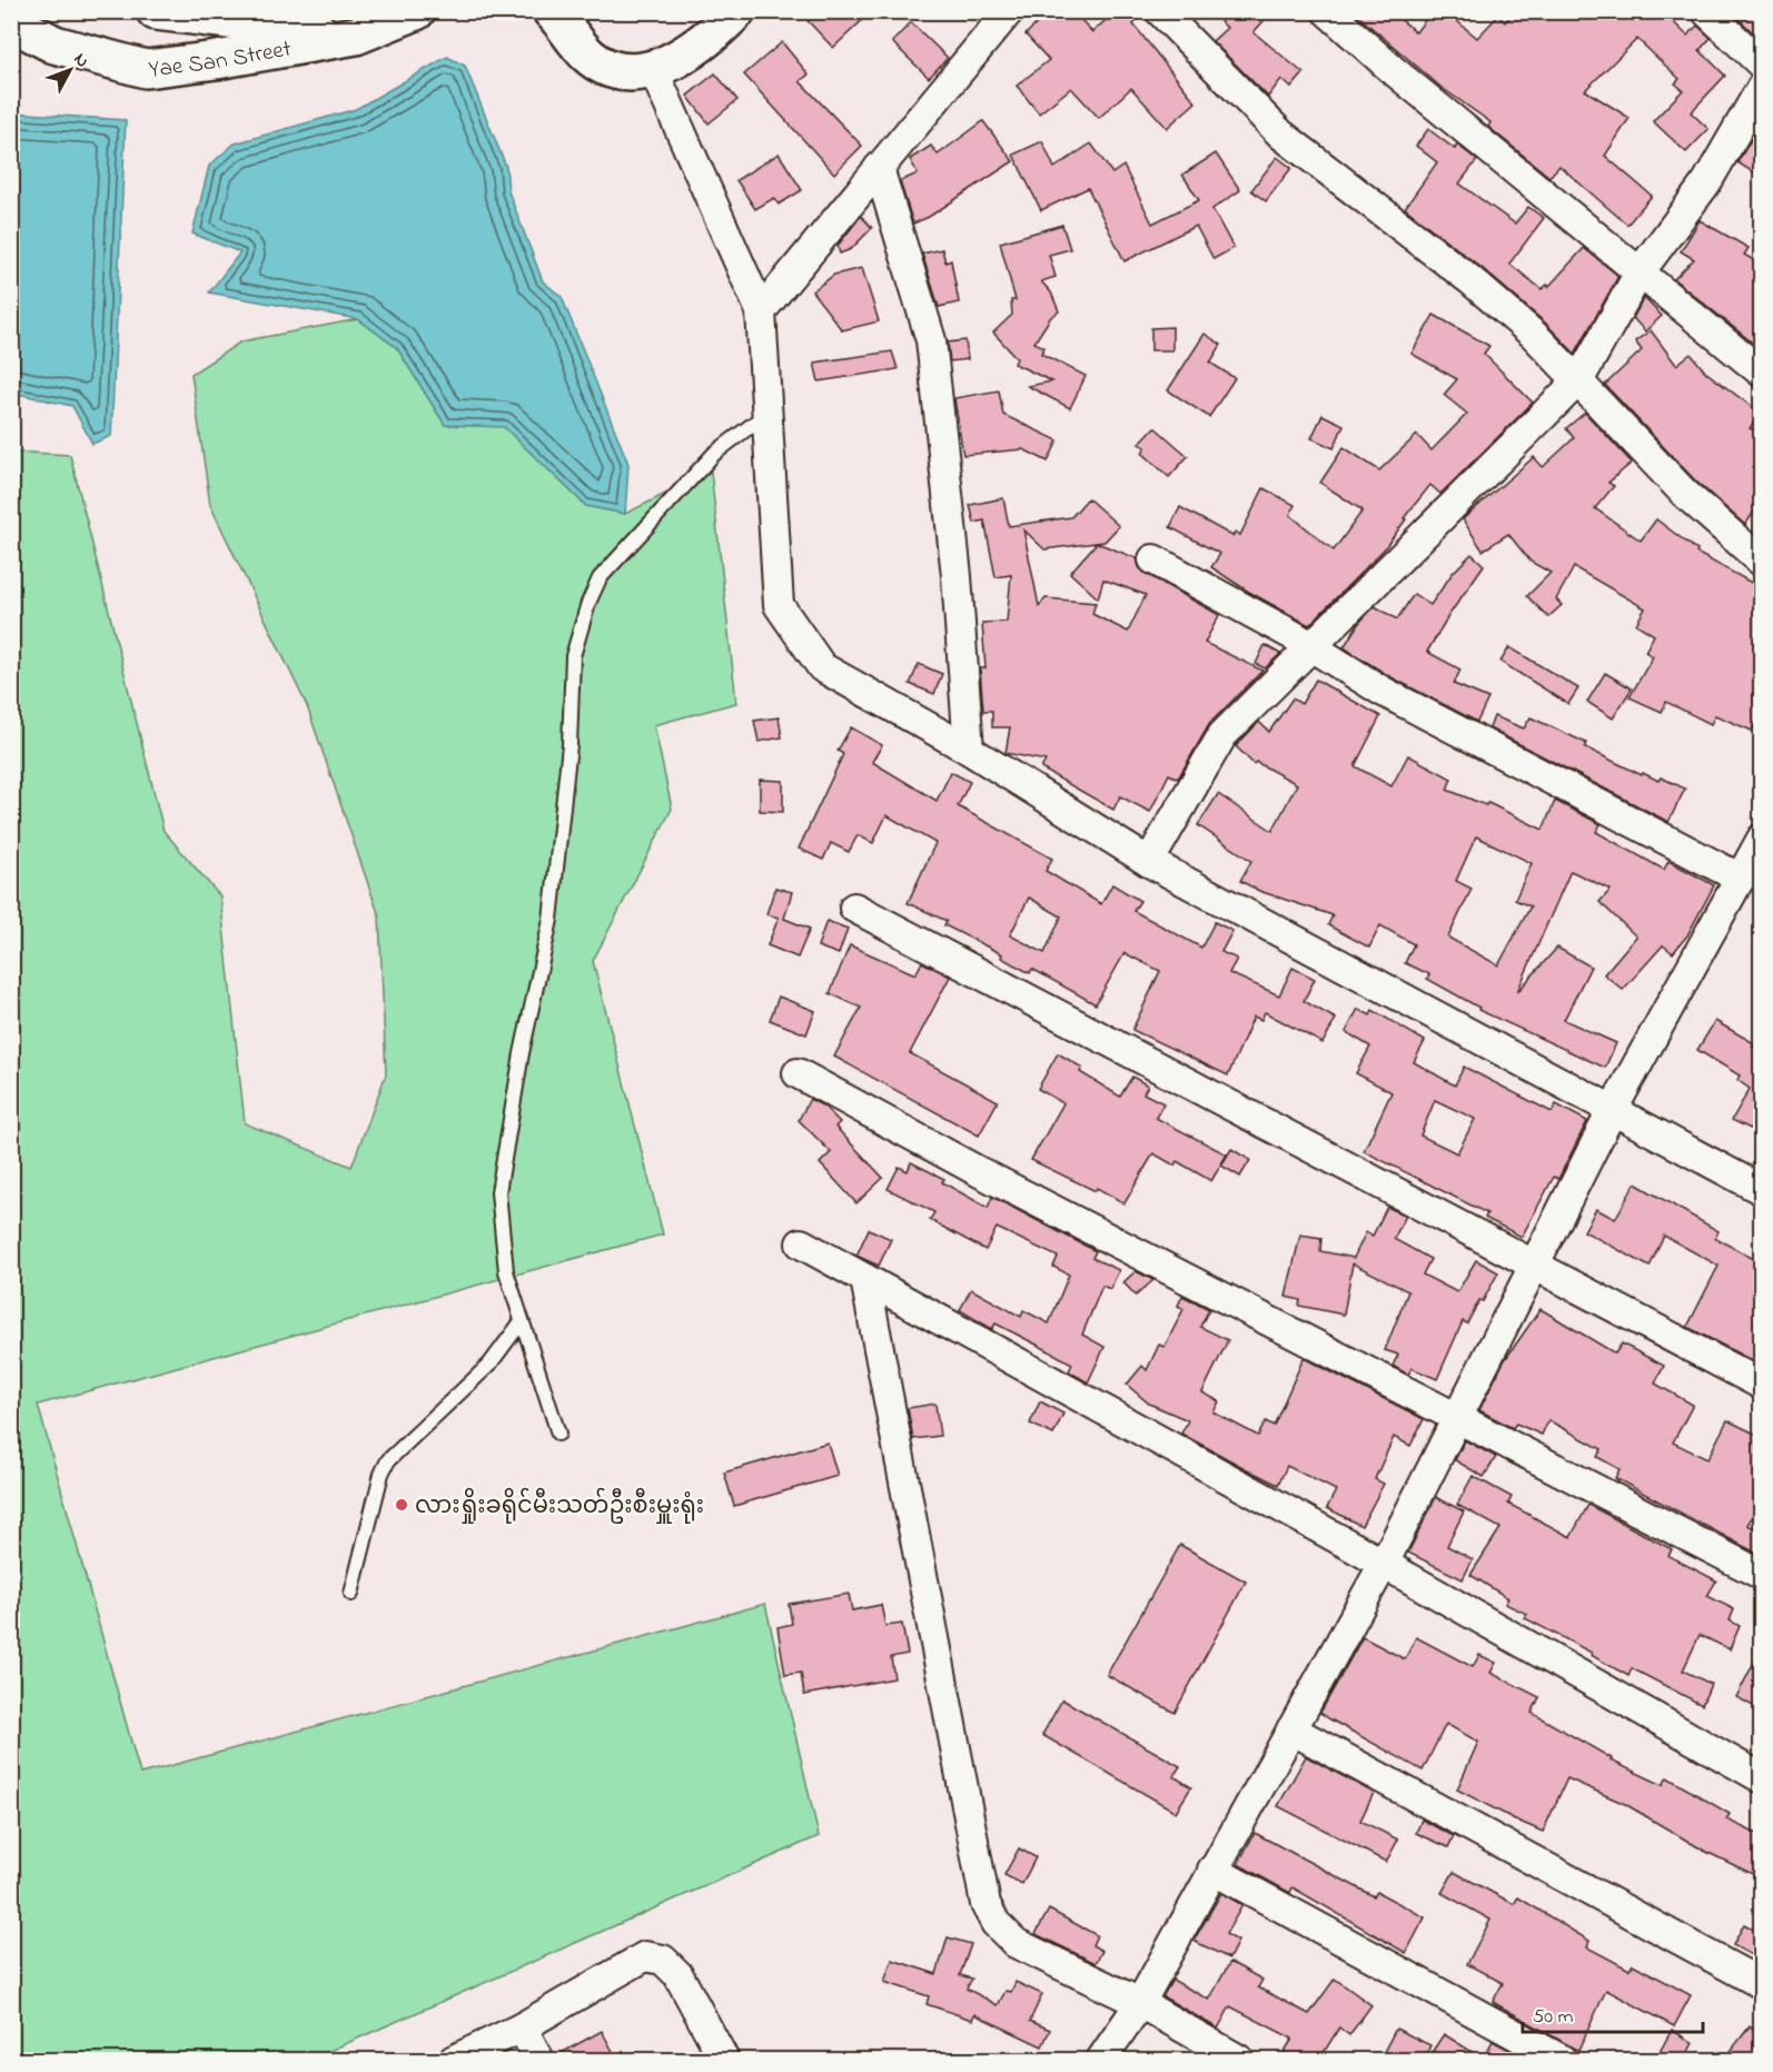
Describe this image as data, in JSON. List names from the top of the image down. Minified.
{"streets":{"main road":["Yae San Street"]},"places":["လားရှိုးခရိုင်မီးသတ်ဦးစီးမှူးရုံး"],"scale_bar":"50 m","north":"top right"}
